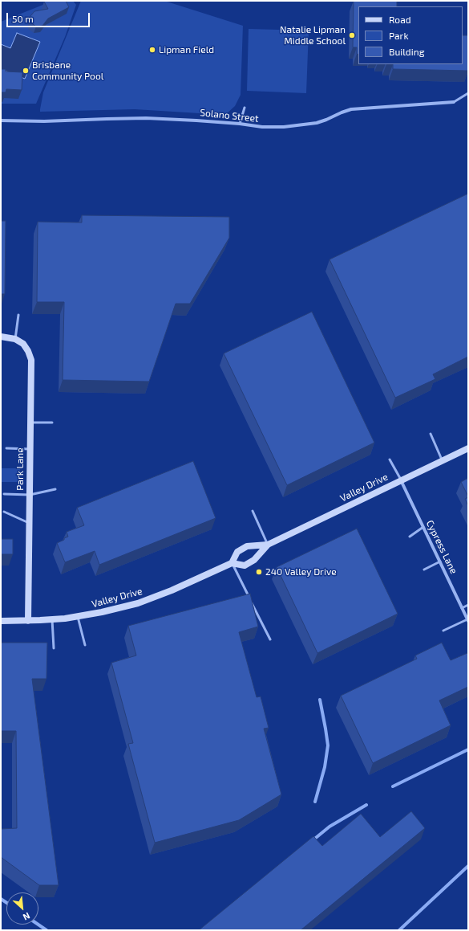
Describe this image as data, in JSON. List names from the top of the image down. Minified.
{"streets":{"main road":["Park Lane","Valley Drive"],"street":["Solano Street","Cypress Lane"]},"crossings":[["Park Lane","Valley Drive"],["Valley Drive","Cypress Lane"]],"places":["Natalie Lipman Middle School","Lipman Field","Brisbane Community Pool","240 Valley Drive"],"legend":["Road","Park","Building"],"scale_bar":"50 m","north":"bottom right"}
